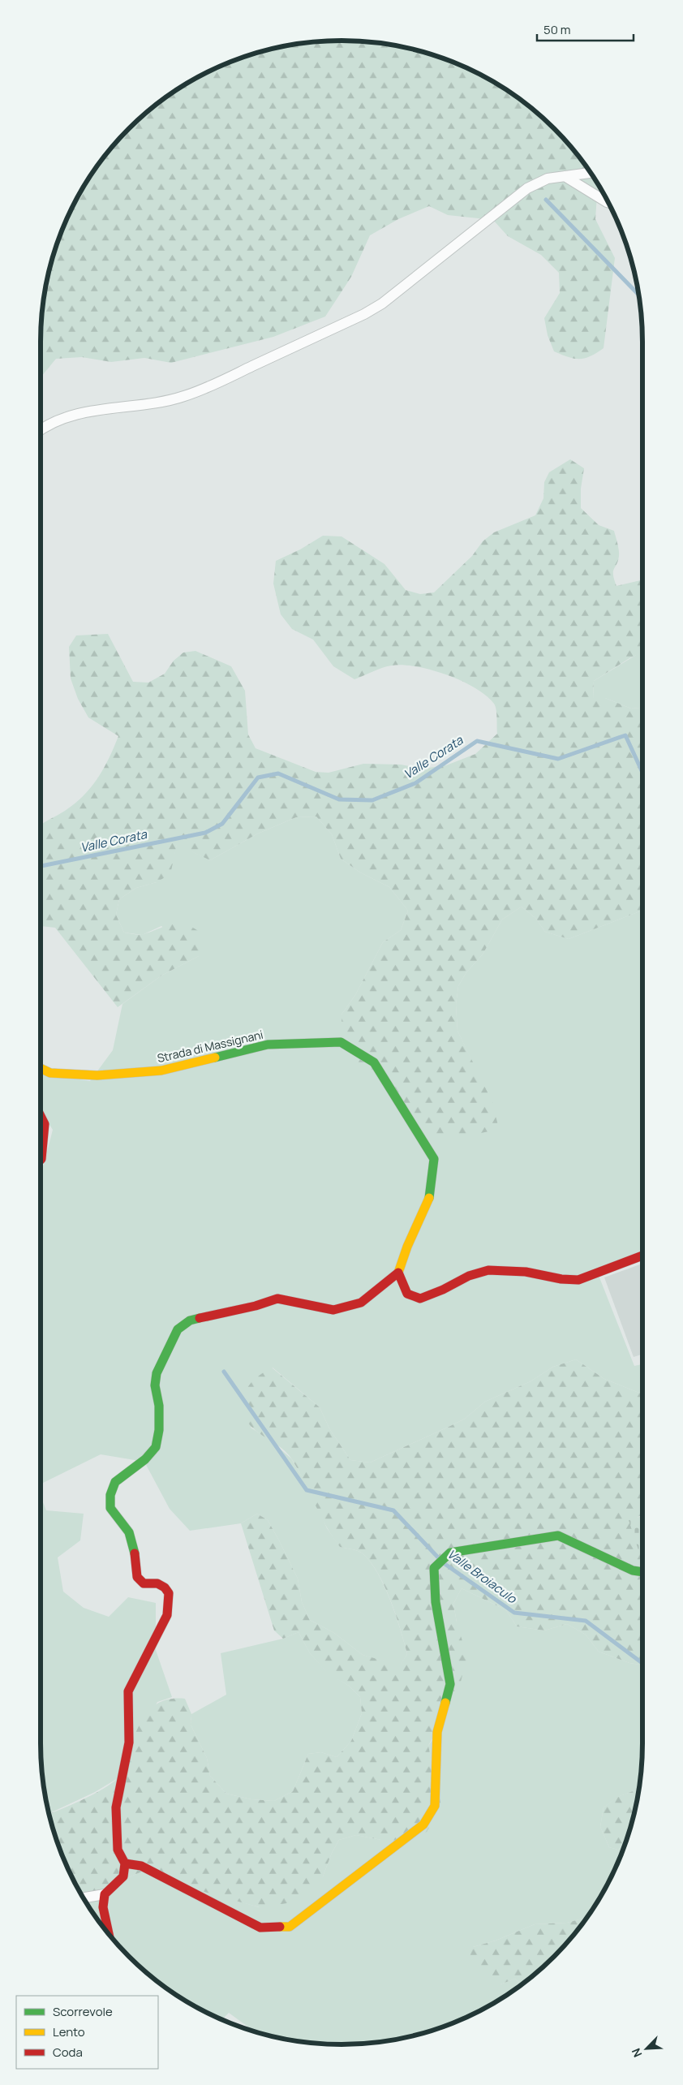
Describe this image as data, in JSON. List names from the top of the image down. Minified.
{"streets":{"street":["Strada di Massignani"]},"water":["Valle Corata","Valle Broiaculo"],"legend":["Scorrevole","Lento","Coda"],"scale_bar":"50 m","north":"bottom left"}
